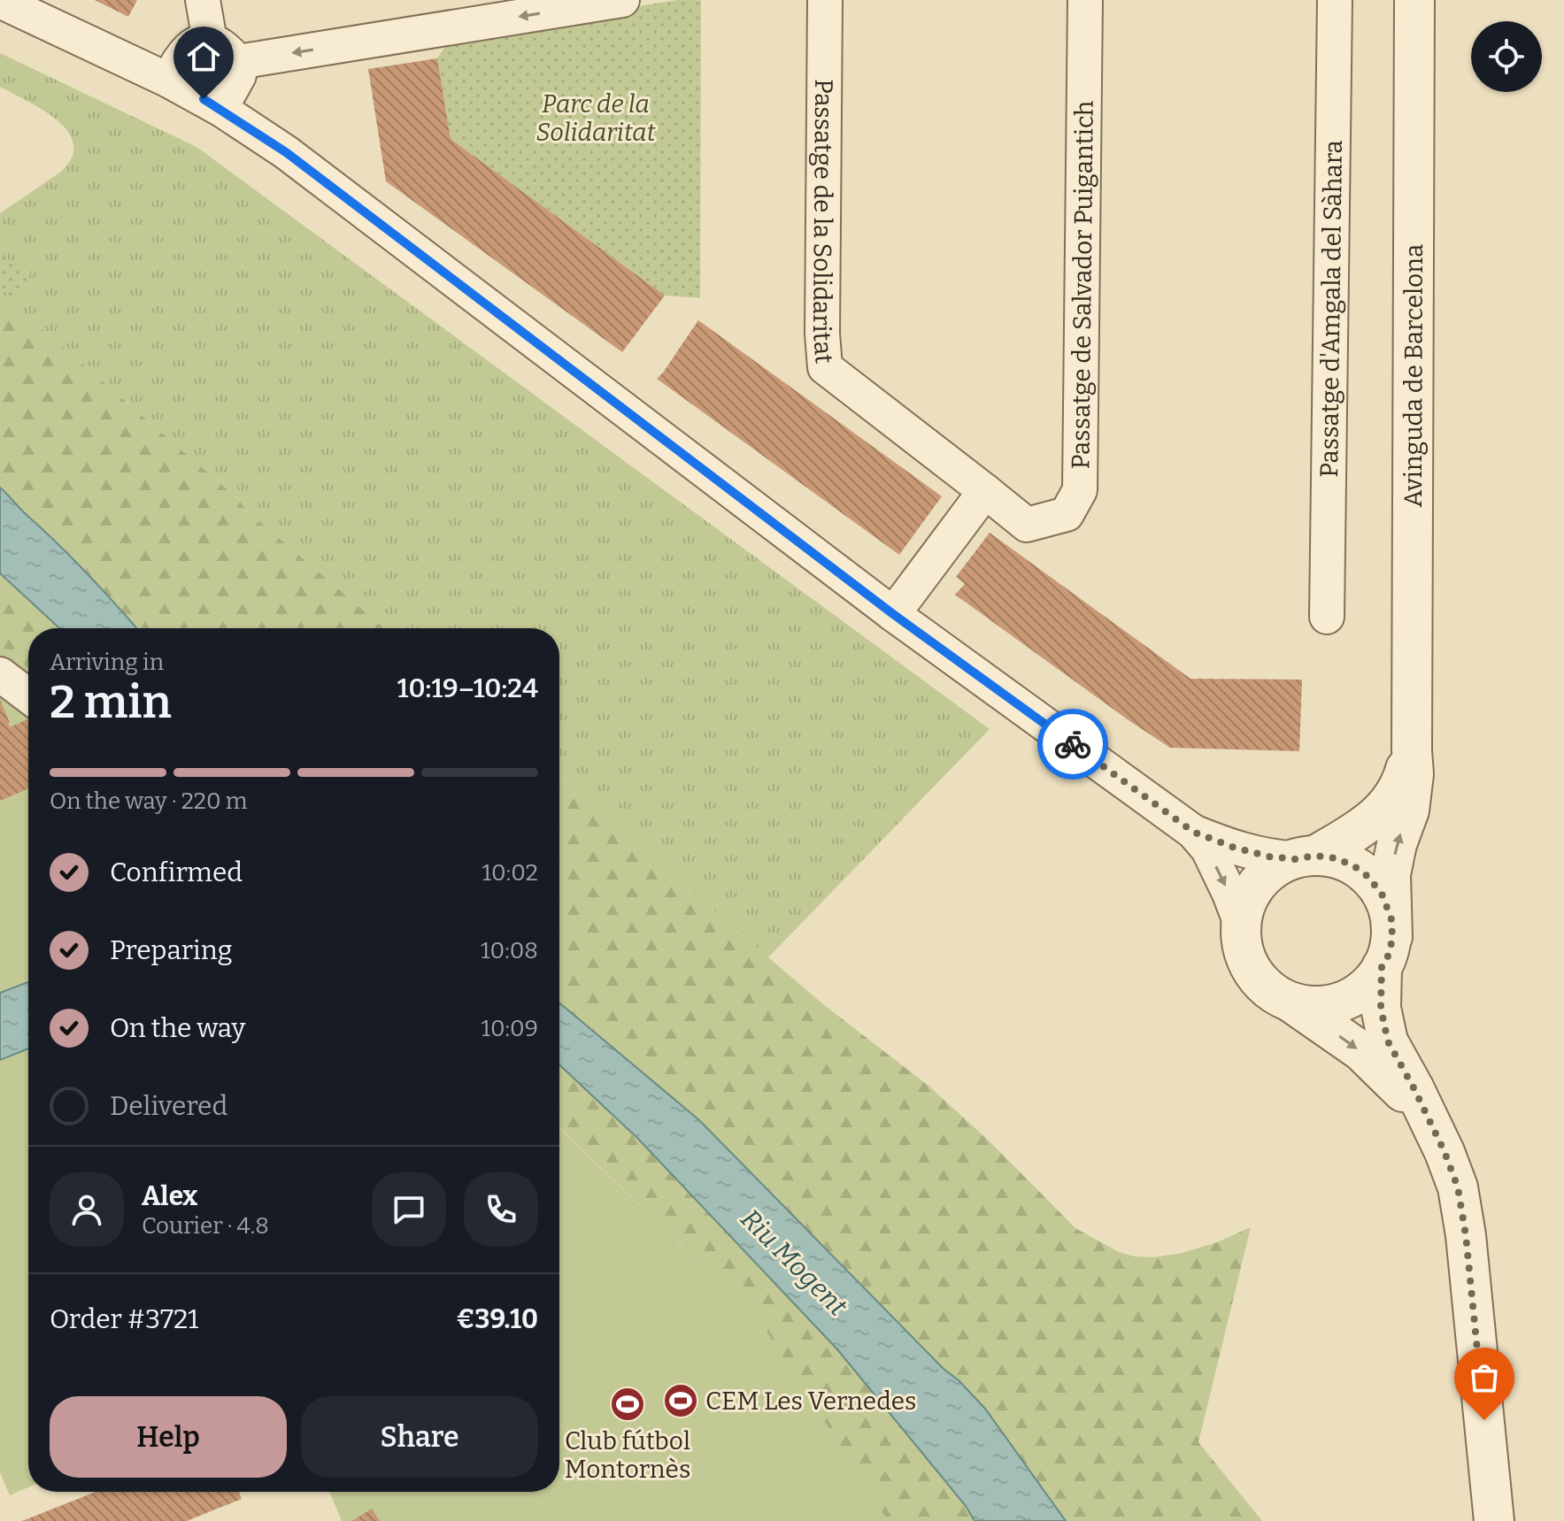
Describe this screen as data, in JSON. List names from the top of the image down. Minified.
{"streets":{"street":["Passatge de la Solidaritat","Passatge de Salvador Puigantich","Passatge d'Amgala del Sàhara","Avinguda de Barcelona"]},"crossings":[["Passatge de la Solidaritat","Passatge de Salvador Puigantich"]],"water":["Riu Mogent"],"parks":["Parc de la Solidaritat"],"places":{"sports":["CEM Les Vernedes","Club fútbol Montornès"]},"page":{"heading":["2 min","Arriving in","10:19–10:24"],"panel":["Alex","Courier · 4.8","Order #3721","€39.10"],"bar":"On the way · 220 m","list":[["Confirmed","10:02"],["Preparing","10:08"],["On the way","10:09"],"Delivered"],"buttons":["Help","Share"]}}
